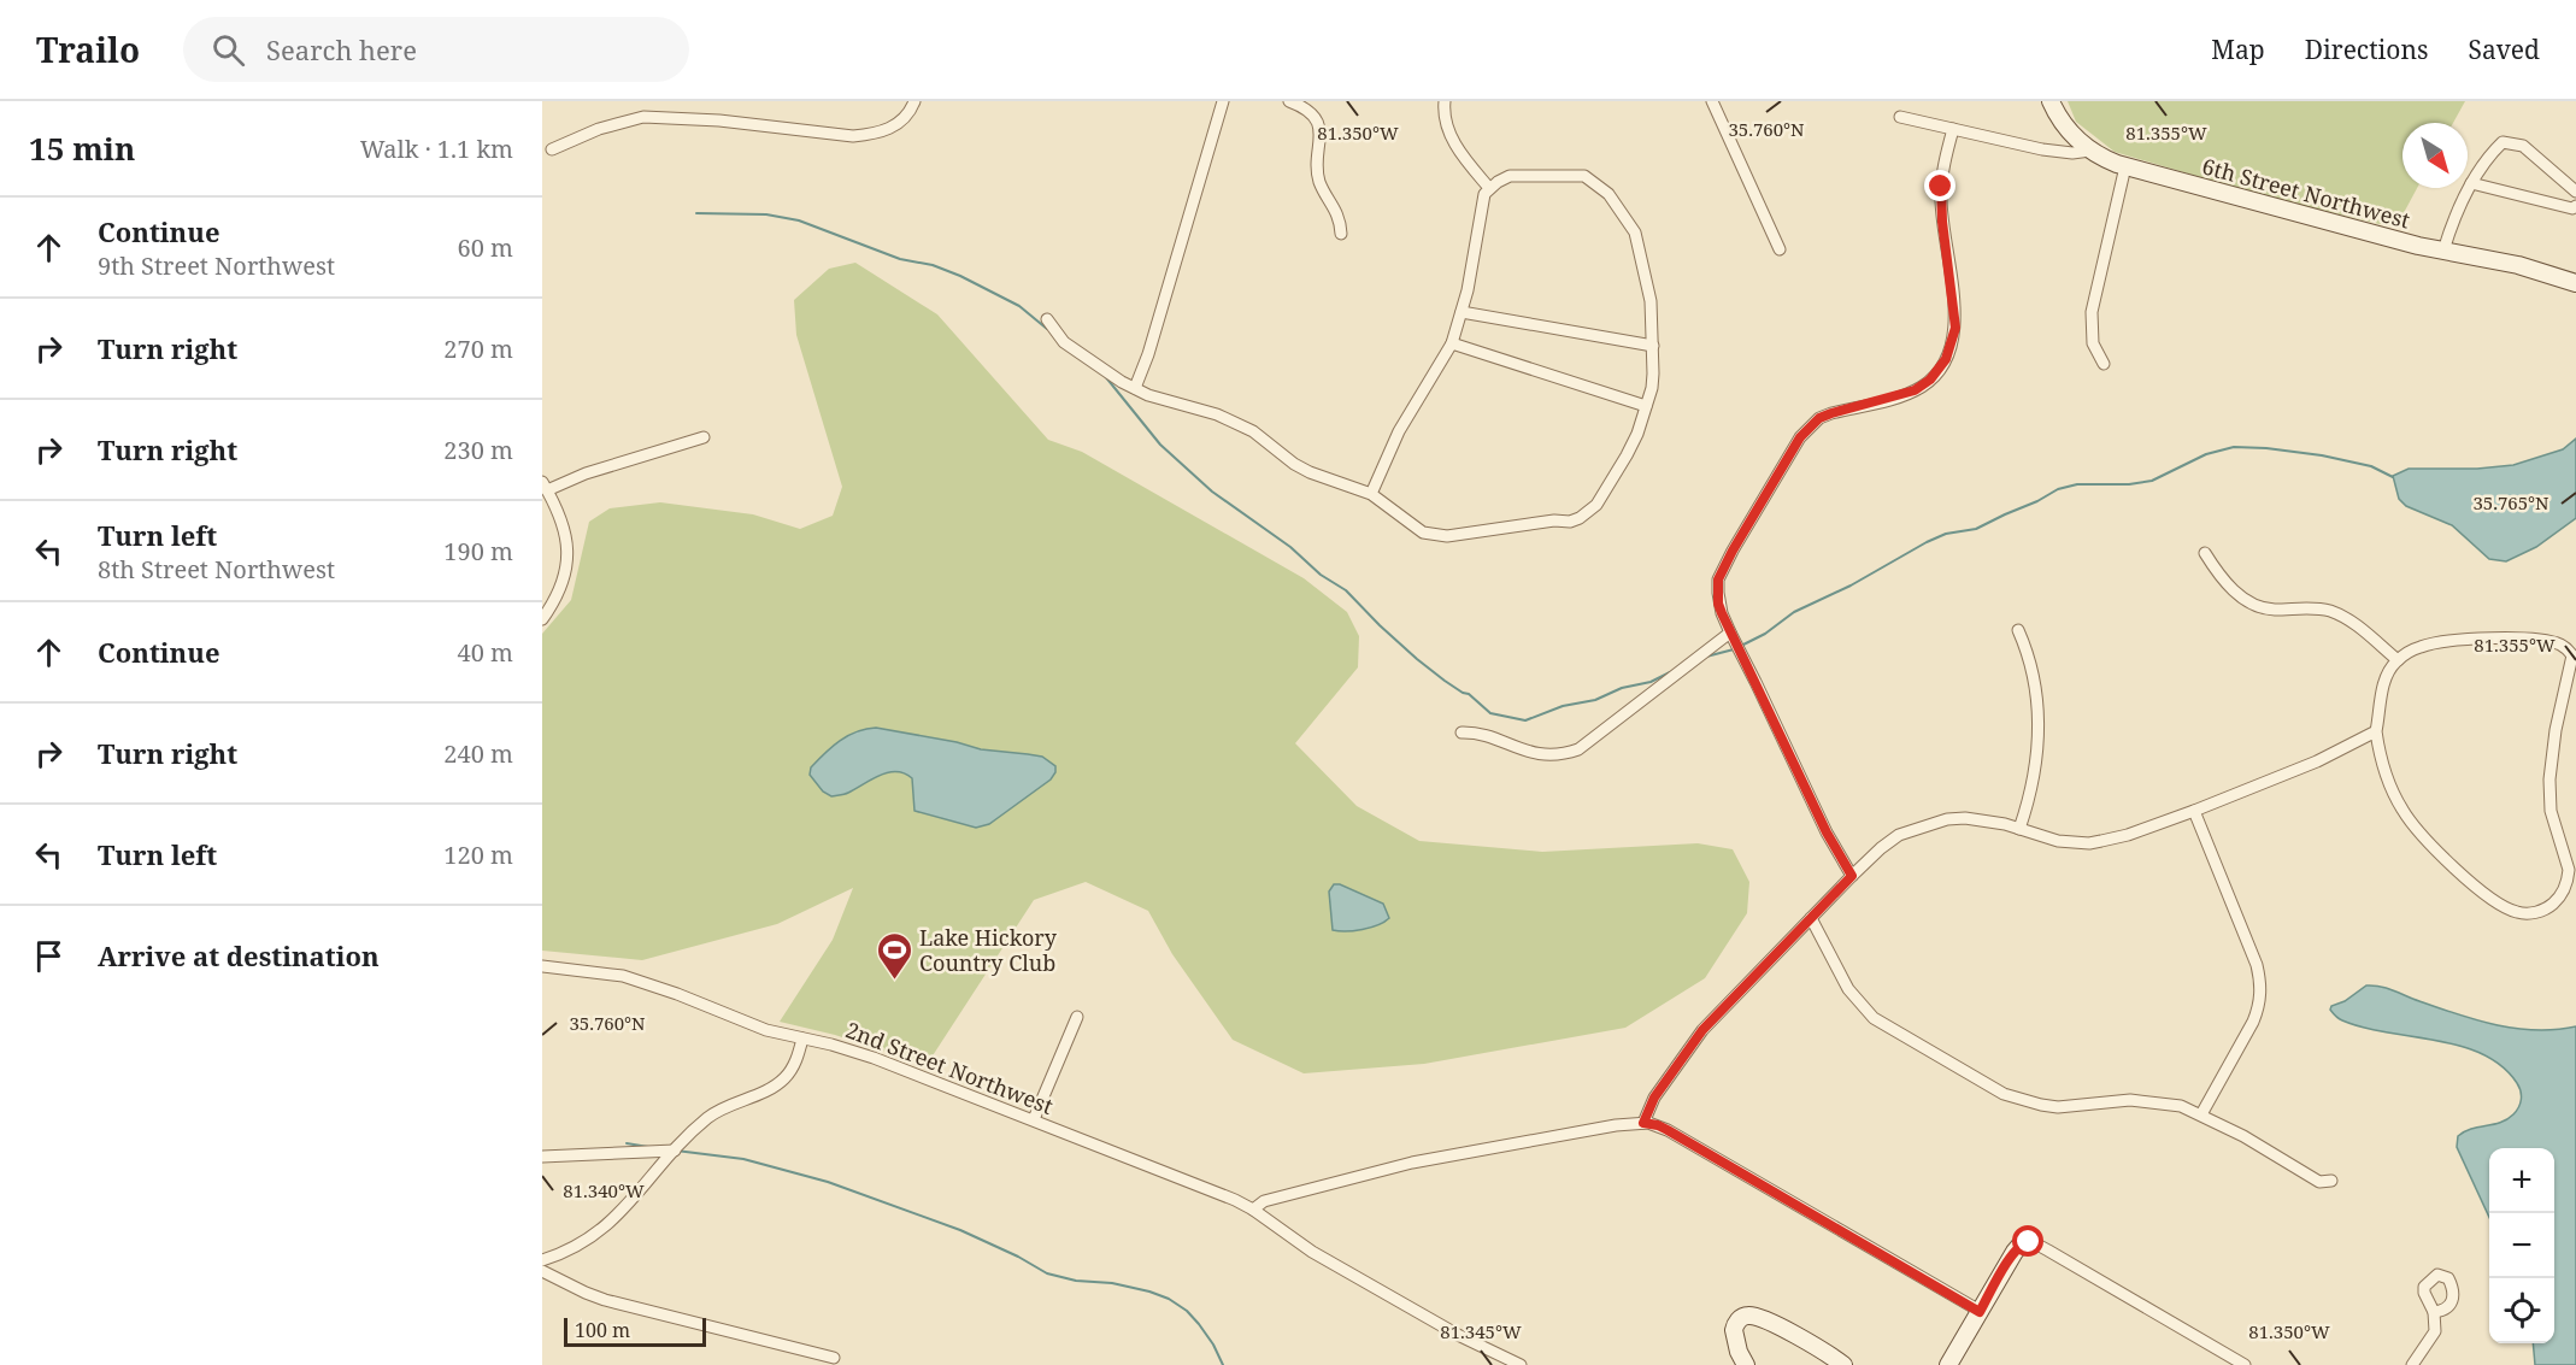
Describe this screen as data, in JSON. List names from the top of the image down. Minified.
{"streets":{"street":["6th Street Northwest","2nd Street Northwest"]},"places":{"sports":["Lake Hickory Country Club"]},"scale_bar":"100 m","north":"bottom right","page":{"header":"Trailo","search":"Search here","nav":["Map","Directions","Saved"],"heading":["15 min","Walk · 1.1 km"],"list":[["Continue","9th Street Northwest","60 m"],["Turn right","270 m"],["Turn right","230 m"],["Turn left","8th Street Northwest","190 m"],["Continue","40 m"],["Turn right","240 m"],["Turn left","120 m"],"Arrive at destination"],"map_buttons":["+","−"],"scale":"100 m"},"coordinates":["35.760°N","81.350°W","81.355°W","35.765°N","81.340°W","81.345°W"]}
